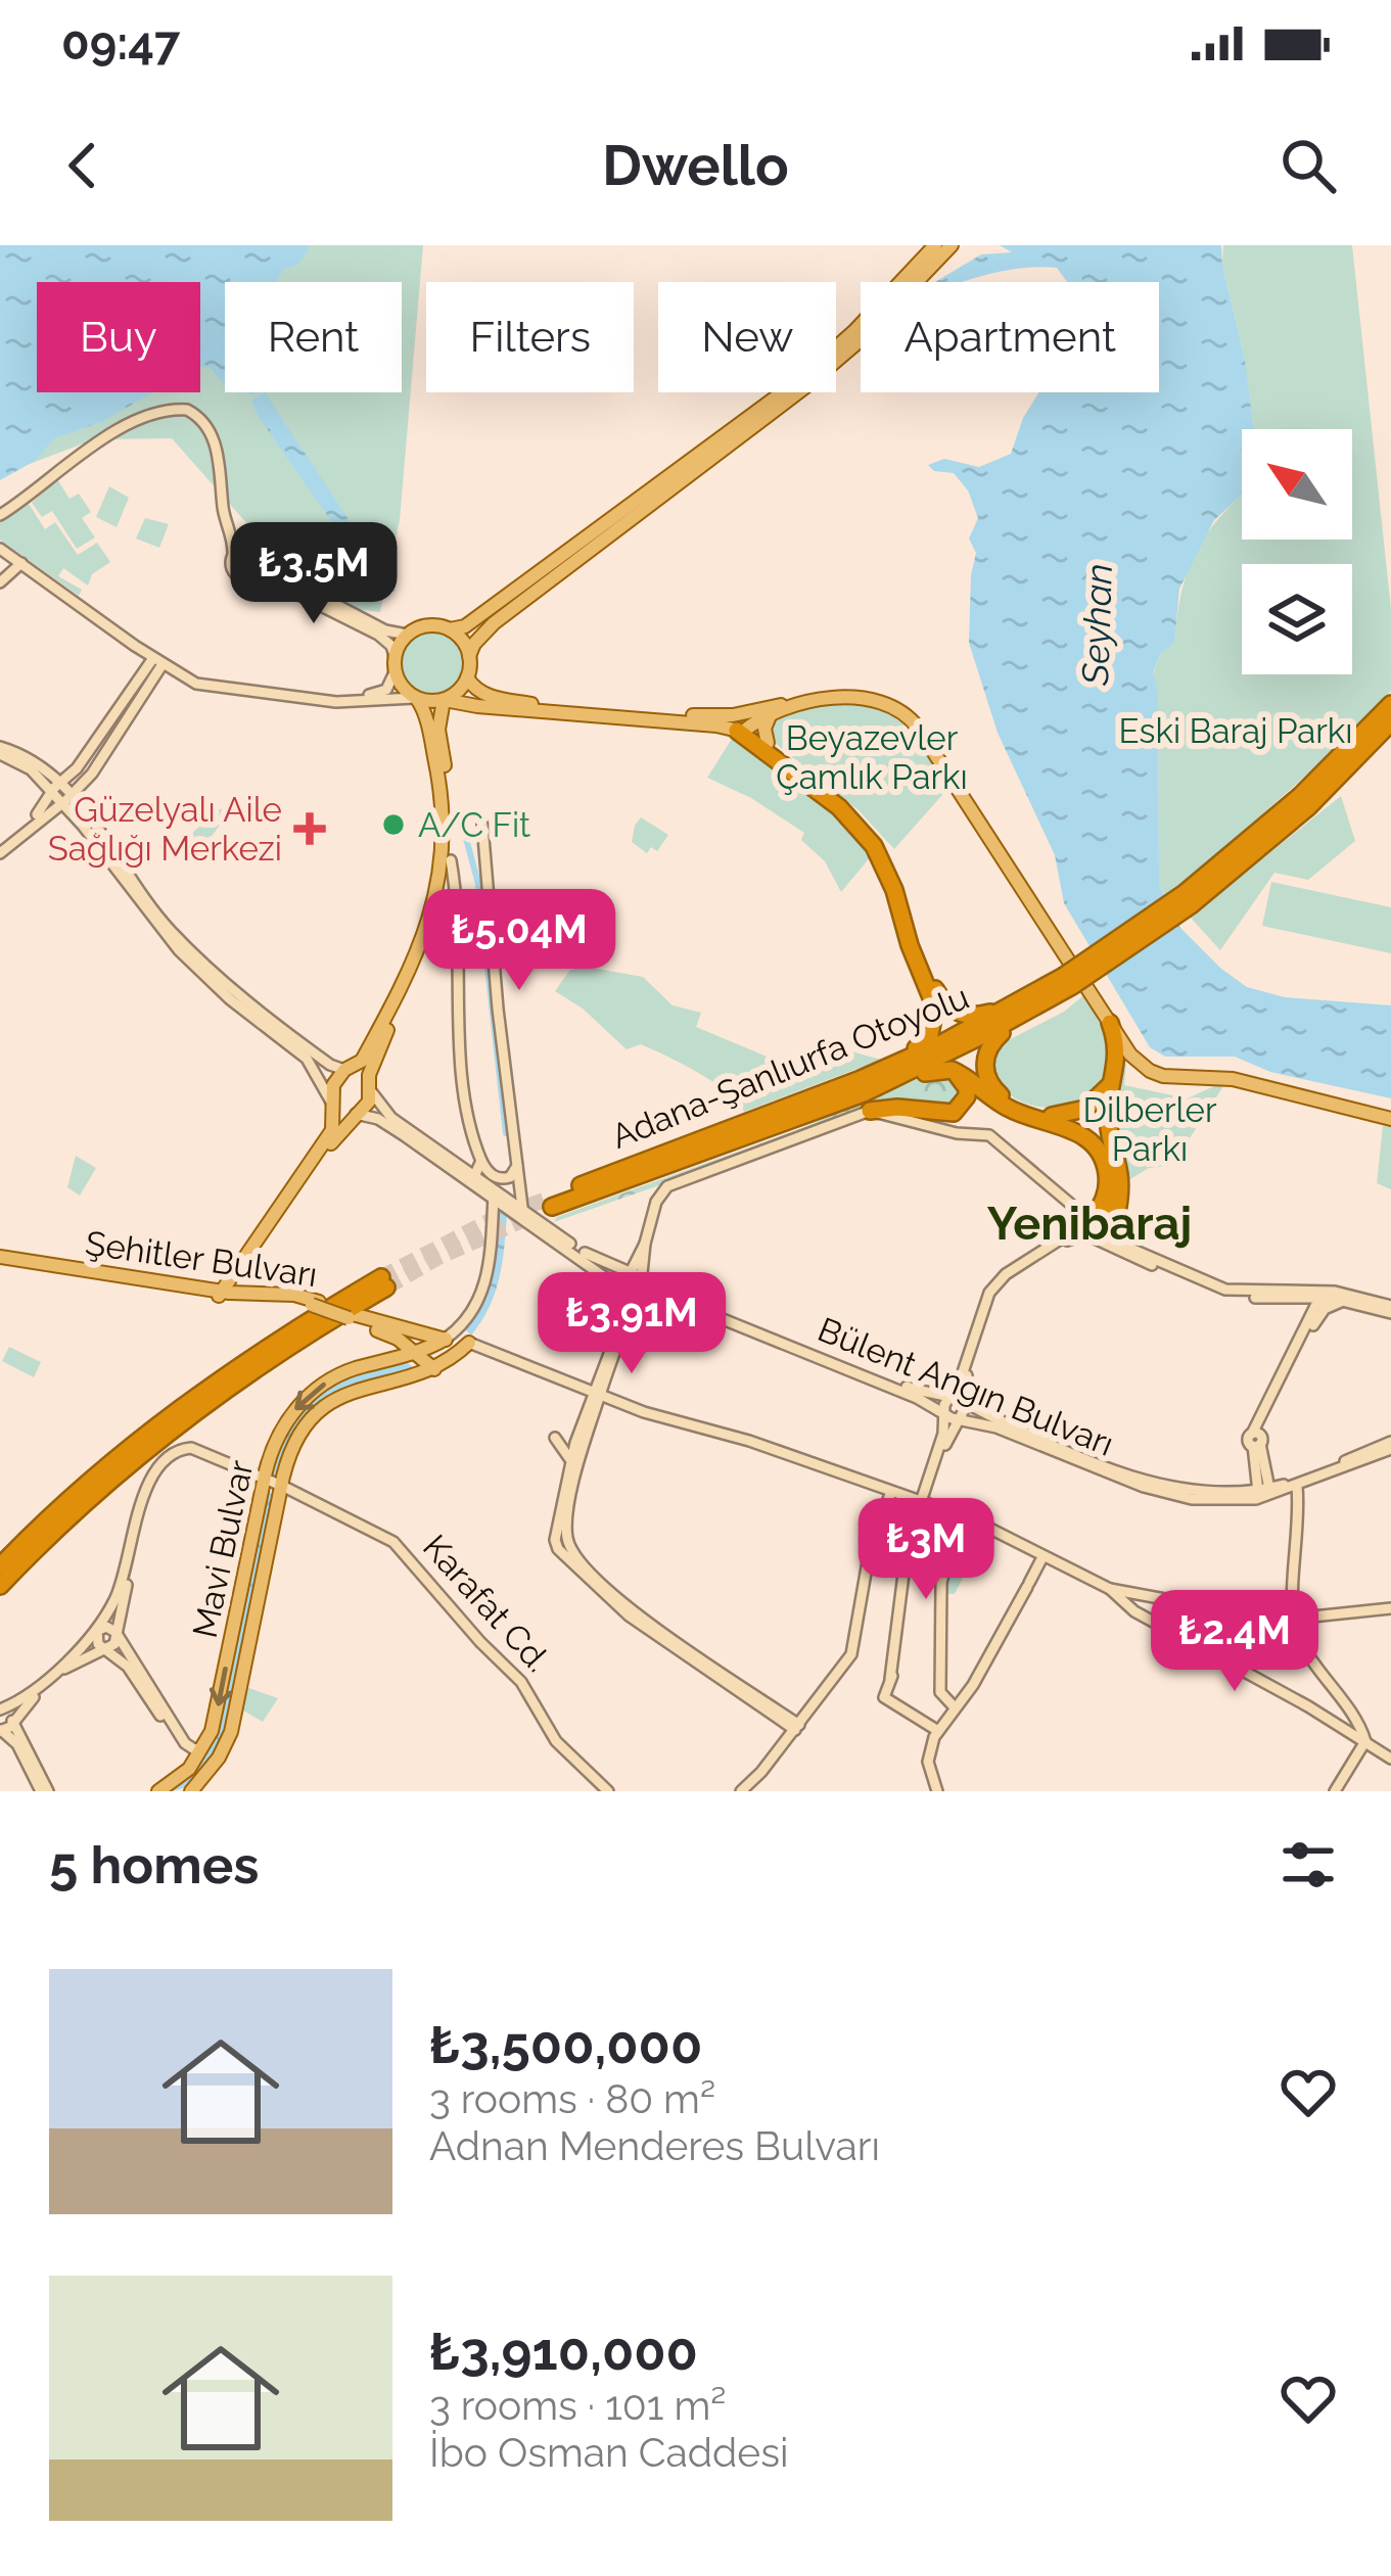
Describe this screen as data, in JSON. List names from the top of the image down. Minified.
{"streets":{"highway":["Adana-Şanlıurfa Otoyolu"],"main road":["Şehitler Bulvarı","Bülent Angın Bulvarı","Mavi Bulvar","Karafat Cd."]},"crossings":[["Şehitler Bulvarı","Mavi Bulvar"],["Bülent Angın Bulvarı","Mavi Bulvar"],["Mavi Bulvar","Karafat Cd."]],"districts":["Yenibaraj"],"water":["Seyhan"],"parks":["Eski Baraj Parkı","Beyazevler Çamlık Parkı","Dilberler Parkı"],"places":{"other":["A/C Fit"],"health":["Güzelyalı Aile Sağlığı Merkezi"]},"north":"top left","page":{"status":"09:47","header":"Dwello","chip":["Buy","Rent","Filters","New","Apartment"],"price":["₺3.5M","₺5.04M","₺3.91M","₺3M","₺2.4M"],"heading":"5 homes","list":[{"name":"₺3,500,000","note":"3 rooms · 80 m² · Adnan Menderes Bulvarı"},{"name":"₺3,910,000","note":"3 rooms · 101 m² · İbo Osman Caddesi"}]}}
